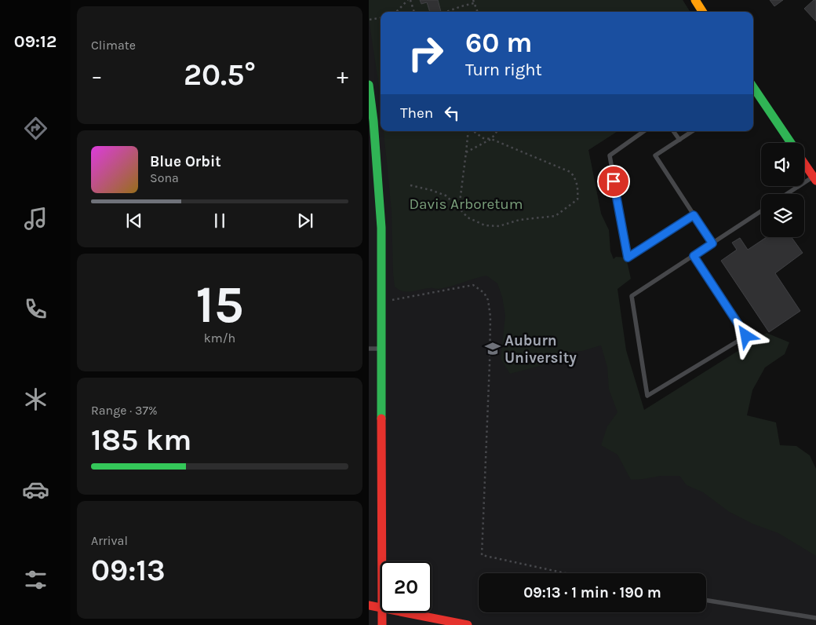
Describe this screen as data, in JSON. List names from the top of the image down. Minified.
{"parks":["Davis Arboretum"],"places":{"school or university":["Auburn University"]},"page":{"tabs":"09:12","tile":["Climate",["15","km/h"],["Range · 37%","185 km"],["Arrival","09:13"]],"turn":["60 m","Turn right"],"heat":["−","20.5°","+"],"then":"Then","song":["Blue Orbit","Sona"],"limit":"20","trip":"09:13 · 1 min · 190 m"}}
